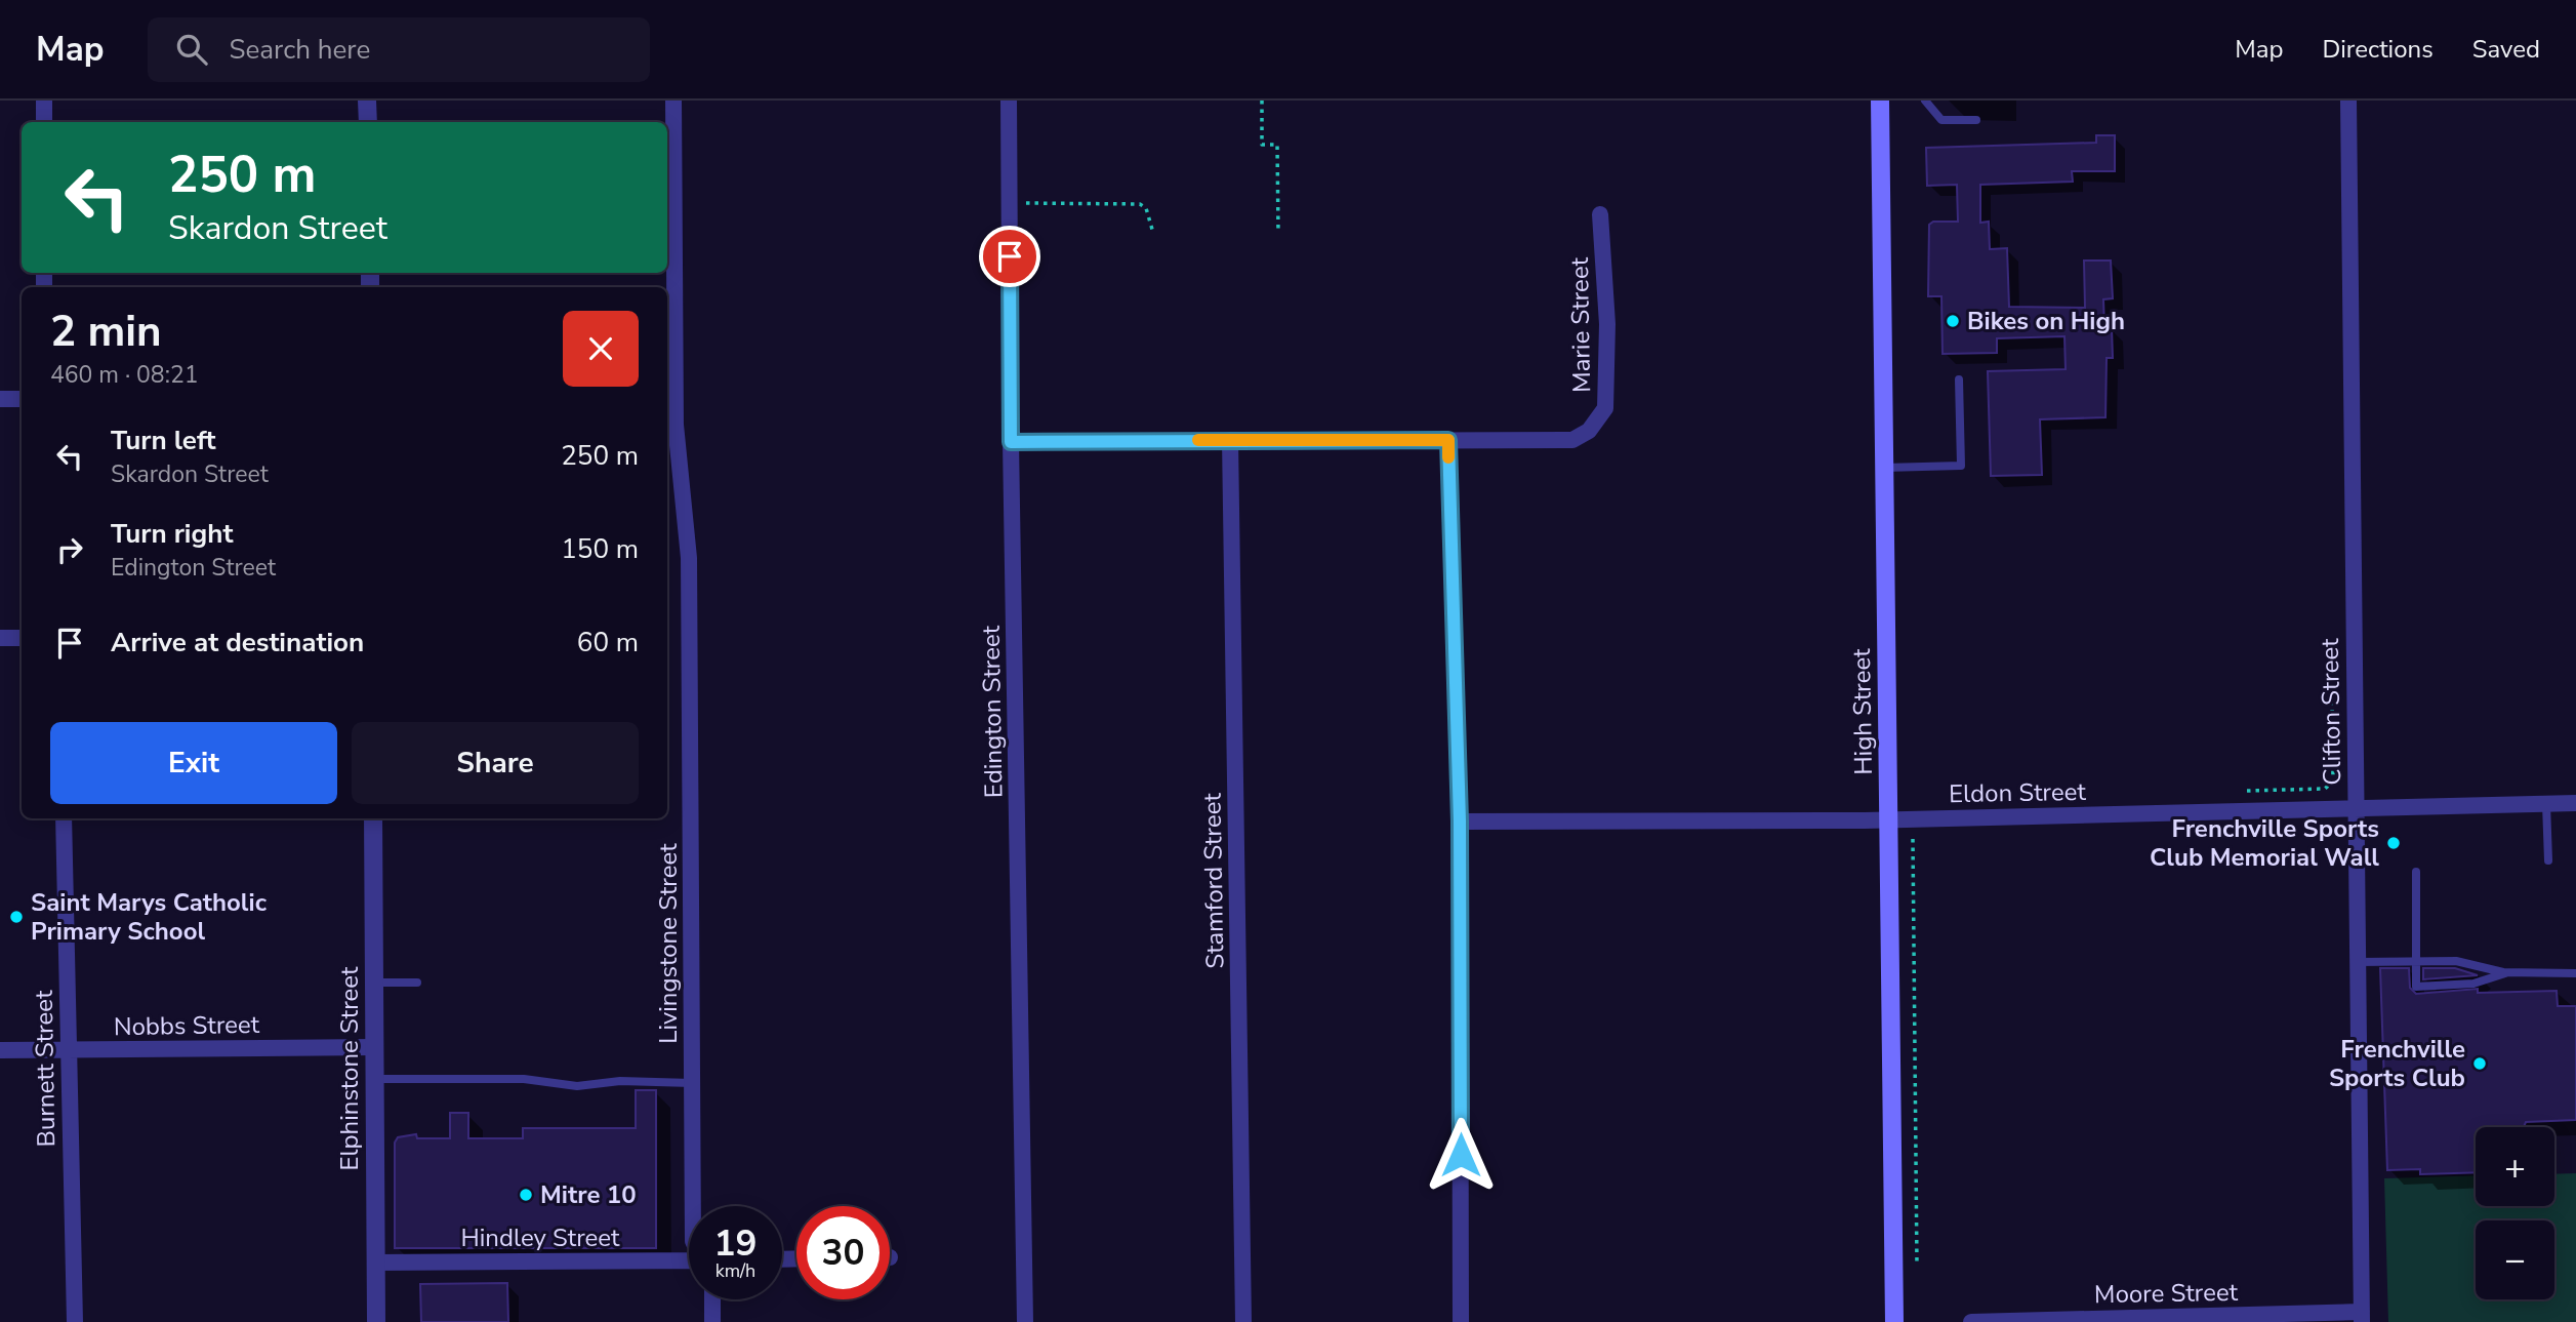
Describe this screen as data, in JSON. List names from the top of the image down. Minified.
{"streets":{"main road":["High Street"],"street":["Marie Street","Edington Street","Clifton Street","Eldon Street","Stamford Street","Livingstone Street","Nobbs Street","Burnett Street","Elphinstone Street","Hindley Street","Moore Street"]},"crossings":[["High Street","Eldon Street"],["Clifton Street","Eldon Street"],["Clifton Street","Moore Street"],["Nobbs Street","Burnett Street"],["Nobbs Street","Elphinstone Street"],["Elphinstone Street","Hindley Street"]],"places":["Bikes on High","Frenchville Sports Club Memorial Wall","Saint Marys Catholic Primary School","Frenchville Sports Club","Mitre 10"],"page":{"header":"Map","search":"Search here","nav":["Map","Directions","Saved"],"turn":["250 m","Skardon Street"],"heading":["2 min","460 m · 08:21"],"list":[{"name":"Turn left","note":"Skardon Street","value":"250 m"},{"name":"Turn right","note":"Edington Street","value":"150 m"},{"name":"Arrive at destination","value":"60 m"}],"buttons":["Exit","Share"],"map_buttons":["+","−"],"speed":"19 km/h","limit":"30"}}
